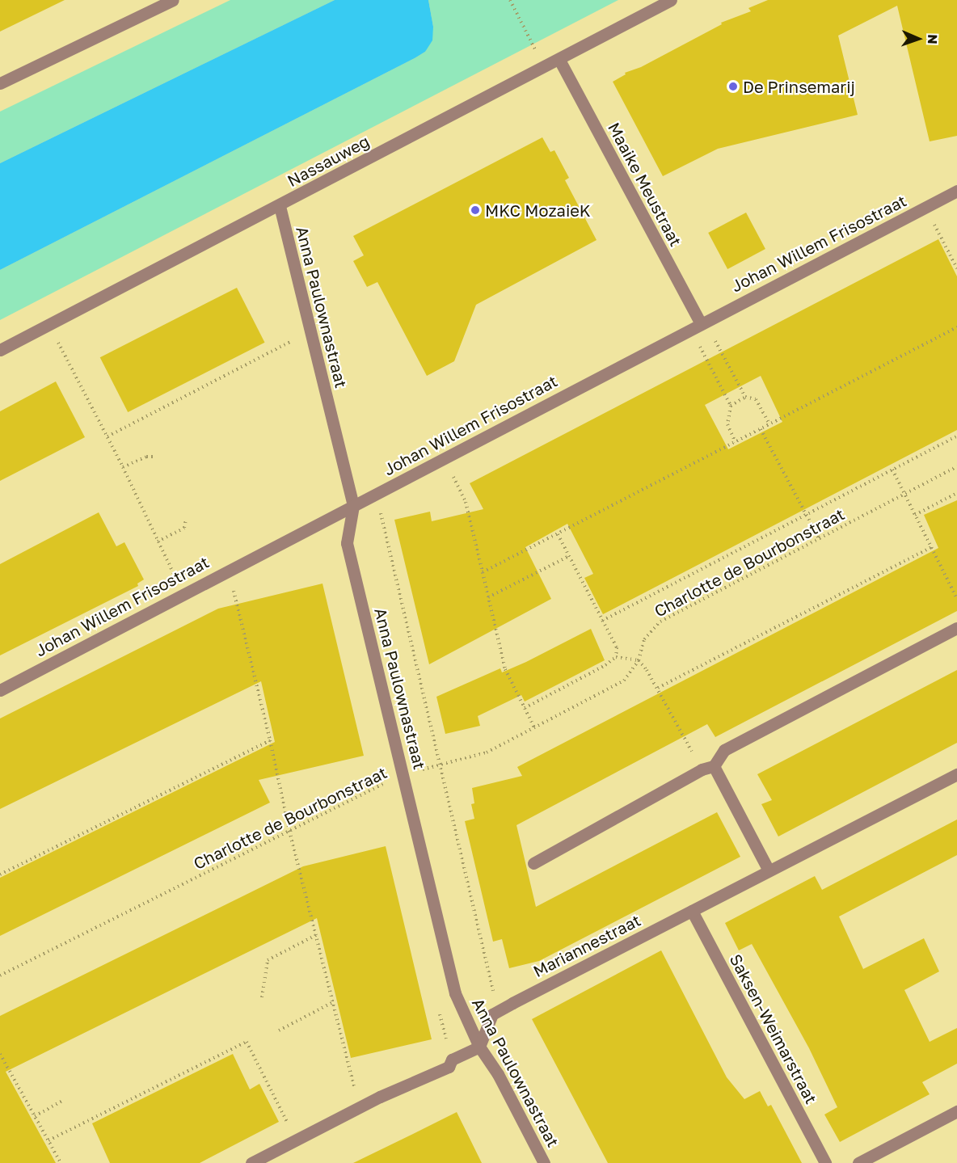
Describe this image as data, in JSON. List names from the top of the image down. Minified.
{"streets":{"street":["Nassauweg","Maaike Meustraat","Johan Willem Frisostraat","Anna Paulownastraat","Mariannestraat","Saksen-Weimarstraat"],"path":["Charlotte de Bourbonstraat"]},"crossings":[["Nassauweg","Maaike Meustraat"],["Nassauweg","Anna Paulownastraat"],["Maaike Meustraat","Johan Willem Frisostraat"],["Johan Willem Frisostraat","Anna Paulownastraat"],["Anna Paulownastraat","Charlotte de Bourbonstraat"],["Anna Paulownastraat","Mariannestraat"],["Mariannestraat","Saksen-Weimarstraat"]],"places":["De Prinsemarij","MKC MozaieK"],"north":"right"}
